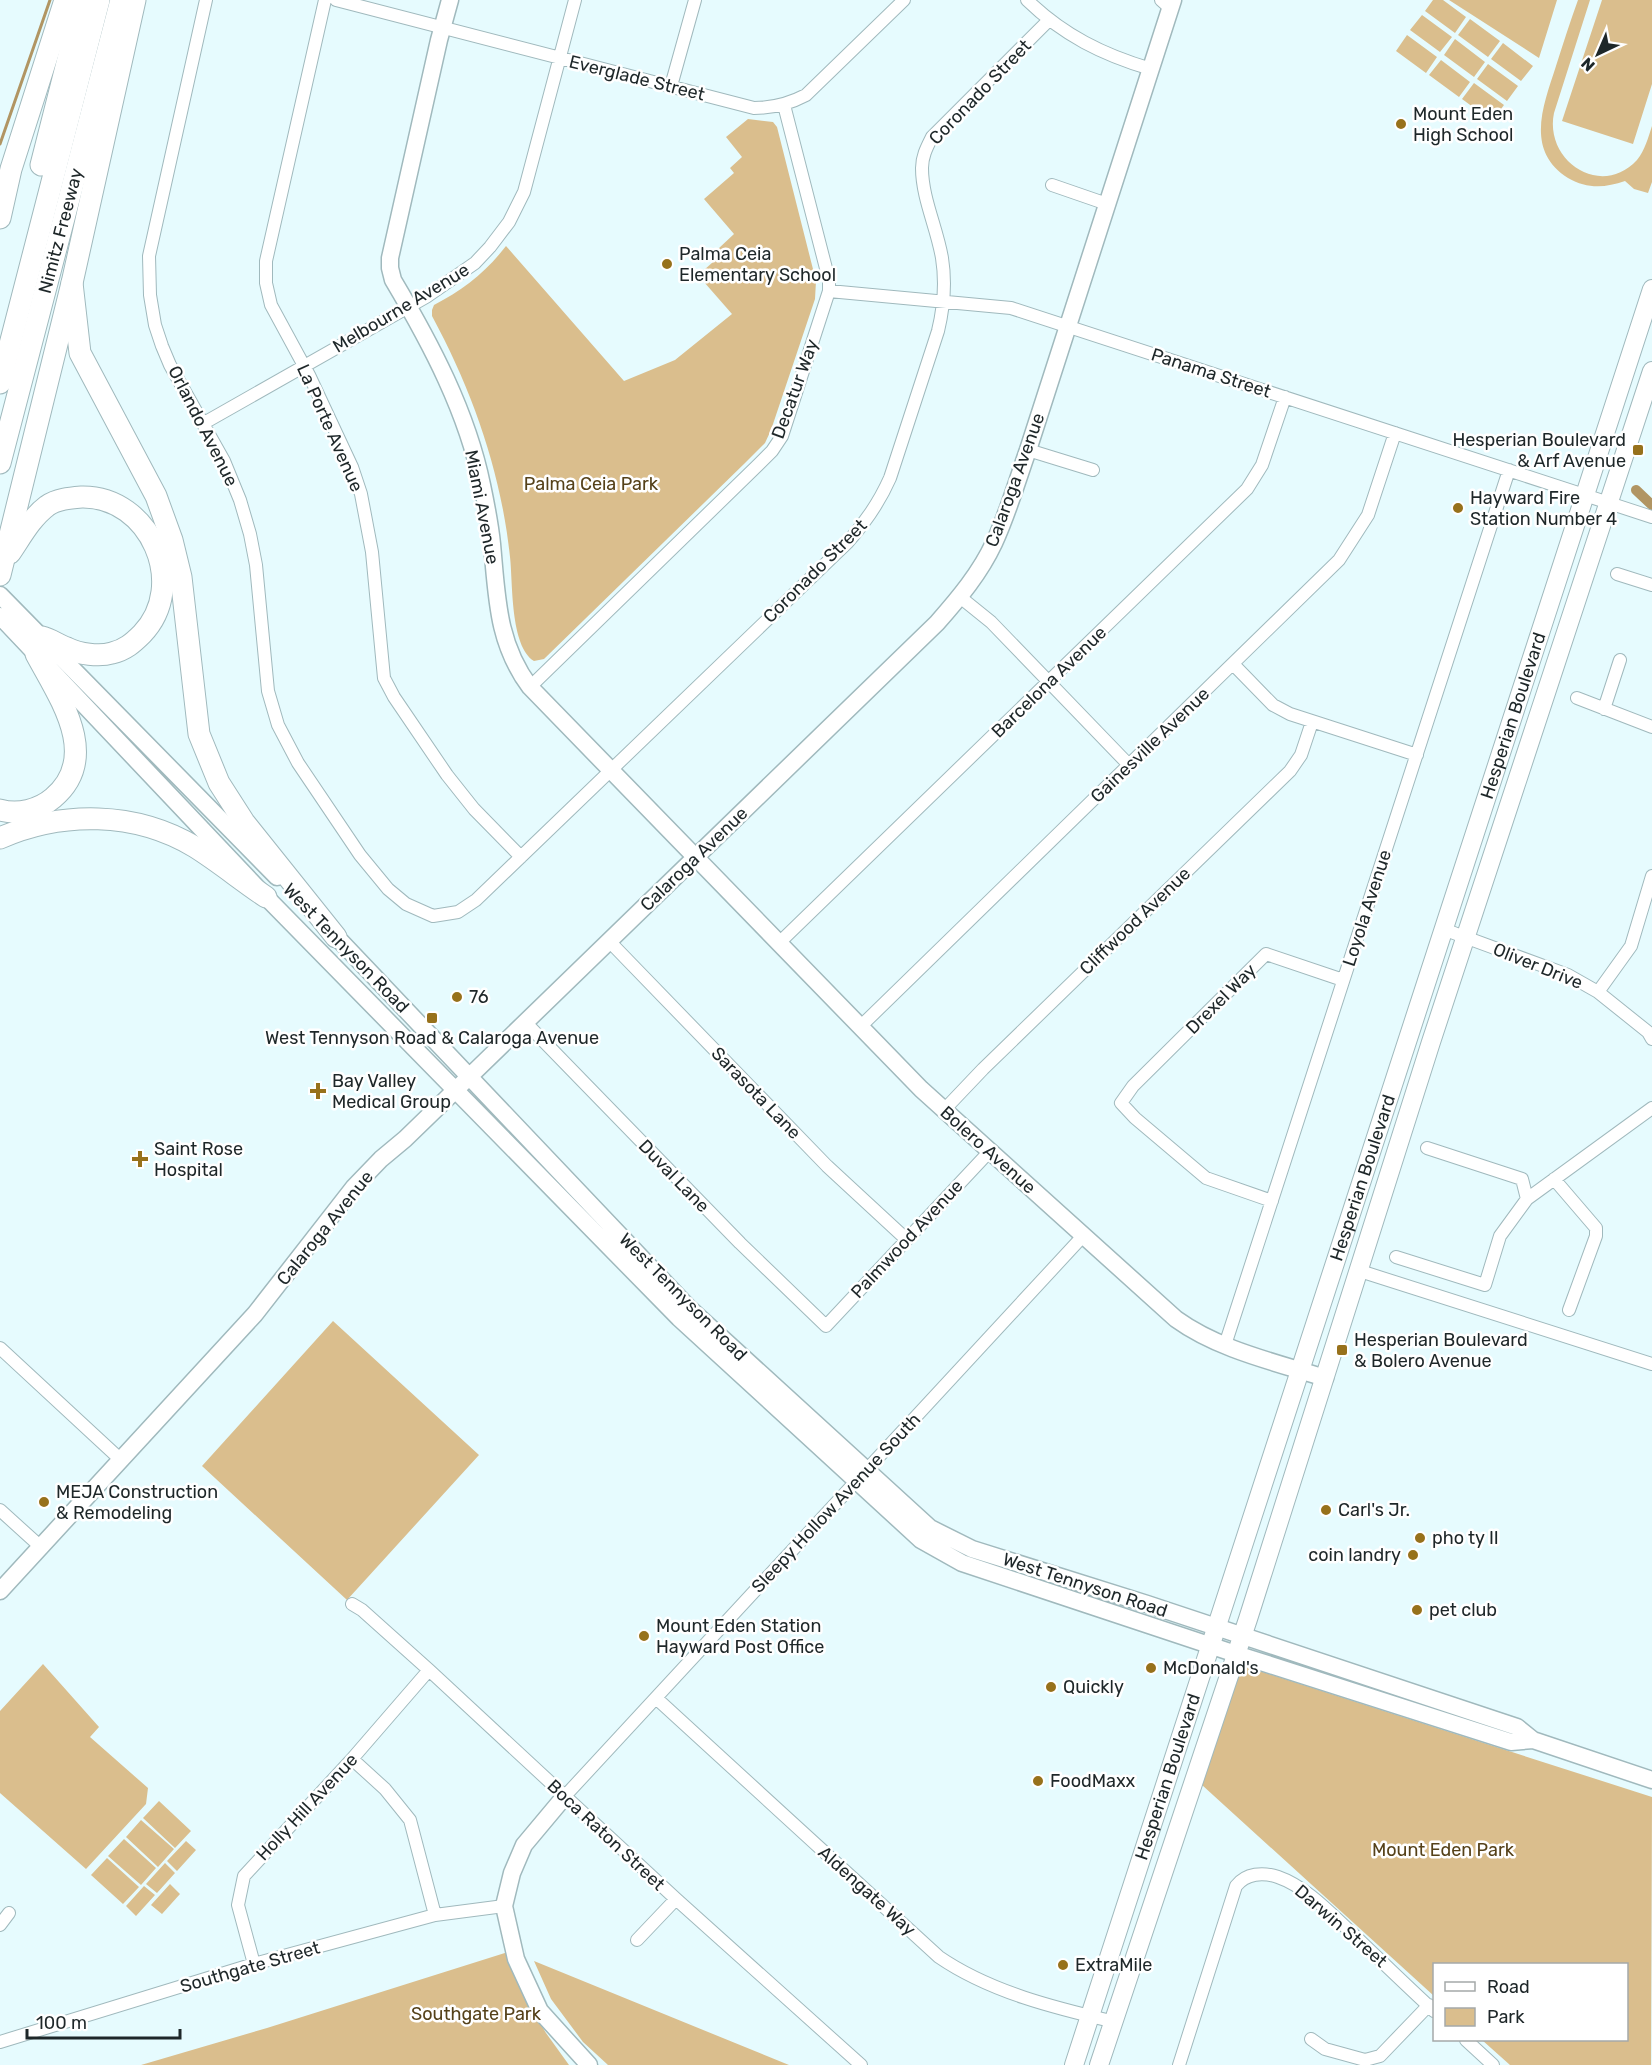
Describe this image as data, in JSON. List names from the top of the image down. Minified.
{"streets":{"highway":["Nimitz Freeway"],"main road":["Hesperian Boulevard"],"street":["Everglade Street","Coronado Street","Melbourne Avenue","Panama Street","Decatur Way","Orlando Avenue","La Porte Avenue","Calaroga Avenue","Miami Avenue","Barcelona Avenue","Gainesville Avenue","Loyola Avenue","Cliffwood Avenue","West Tennyson Road","Oliver Drive","Drexel Way","Sarasota Lane","Bolero Avenue","Duval Lane","Palmwood Avenue","Sleepy Hollow Avenue South","Holly Hill Avenue","Boca Raton Street","Aldengate Way","Darwin Street","Southgate Street"]},"crossings":[["Everglade Street","Melbourne Avenue"],["Everglade Street","Decatur Way"],["Everglade Street","Miami Avenue"],["Coronado Street","Panama Street"],["Coronado Street","Orlando Avenue"],["Coronado Street","La Porte Avenue"],["Coronado Street","Miami Avenue"],["Melbourne Avenue","Orlando Avenue"],["Melbourne Avenue","La Porte Avenue"],["Melbourne Avenue","Miami Avenue"],["Panama Street","Decatur Way"],["Panama Street","Calaroga Avenue"],["Panama Street","Barcelona Avenue"],["Panama Street","Hesperian Boulevard"],["Panama Street","Gainesville Avenue"],["Panama Street","Loyola Avenue"],["Decatur Way","Miami Avenue"],["Calaroga Avenue","Miami Avenue"],["Calaroga Avenue","West Tennyson Road"],["Calaroga Avenue","Sarasota Lane"],["Calaroga Avenue","Bolero Avenue"],["Calaroga Avenue","Duval Lane"],["Miami Avenue","Bolero Avenue"],["Barcelona Avenue","Bolero Avenue"],["Hesperian Boulevard","West Tennyson Road"],["Hesperian Boulevard","Oliver Drive"],["Hesperian Boulevard","Bolero Avenue"],["Hesperian Boulevard","Aldengate Way"],["Gainesville Avenue","Bolero Avenue"],["Loyola Avenue","Drexel Way"],["Loyola Avenue","Bolero Avenue"],["Cliffwood Avenue","Bolero Avenue"],["West Tennyson Road","Sleepy Hollow Avenue South"],["Sarasota Lane","Palmwood Avenue"],["Bolero Avenue","Palmwood Avenue"],["Bolero Avenue","Sleepy Hollow Avenue South"],["Duval Lane","Palmwood Avenue"],["Sleepy Hollow Avenue South","Boca Raton Street"],["Sleepy Hollow Avenue South","Aldengate Way"],["Holly Hill Avenue","Boca Raton Street"],["Holly Hill Avenue","Southgate Street"]],"parks":["Palma Ceia Park","Mount Eden Park","Southgate Park"],"places":{"other":["Mount Eden High School","Palma Ceia Elementary School","Hayward Fire Station Number 4","76","MEJA Construction & Remodeling","Carl's Jr.","pho ty II","coin landry","pet club","Mount Eden Station Hayward Post Office","McDonald's","Quickly","FoodMaxx","ExtraMile"],"transit":["Hesperian Boulevard & Arf Avenue","West Tennyson Road & Calaroga Avenue","Hesperian Boulevard & Bolero Avenue"],"health":["Bay Valley Medical Group","Saint Rose Hospital"]},"legend":["Road","Park"],"scale_bar":"100 m","north":"bottom left"}
